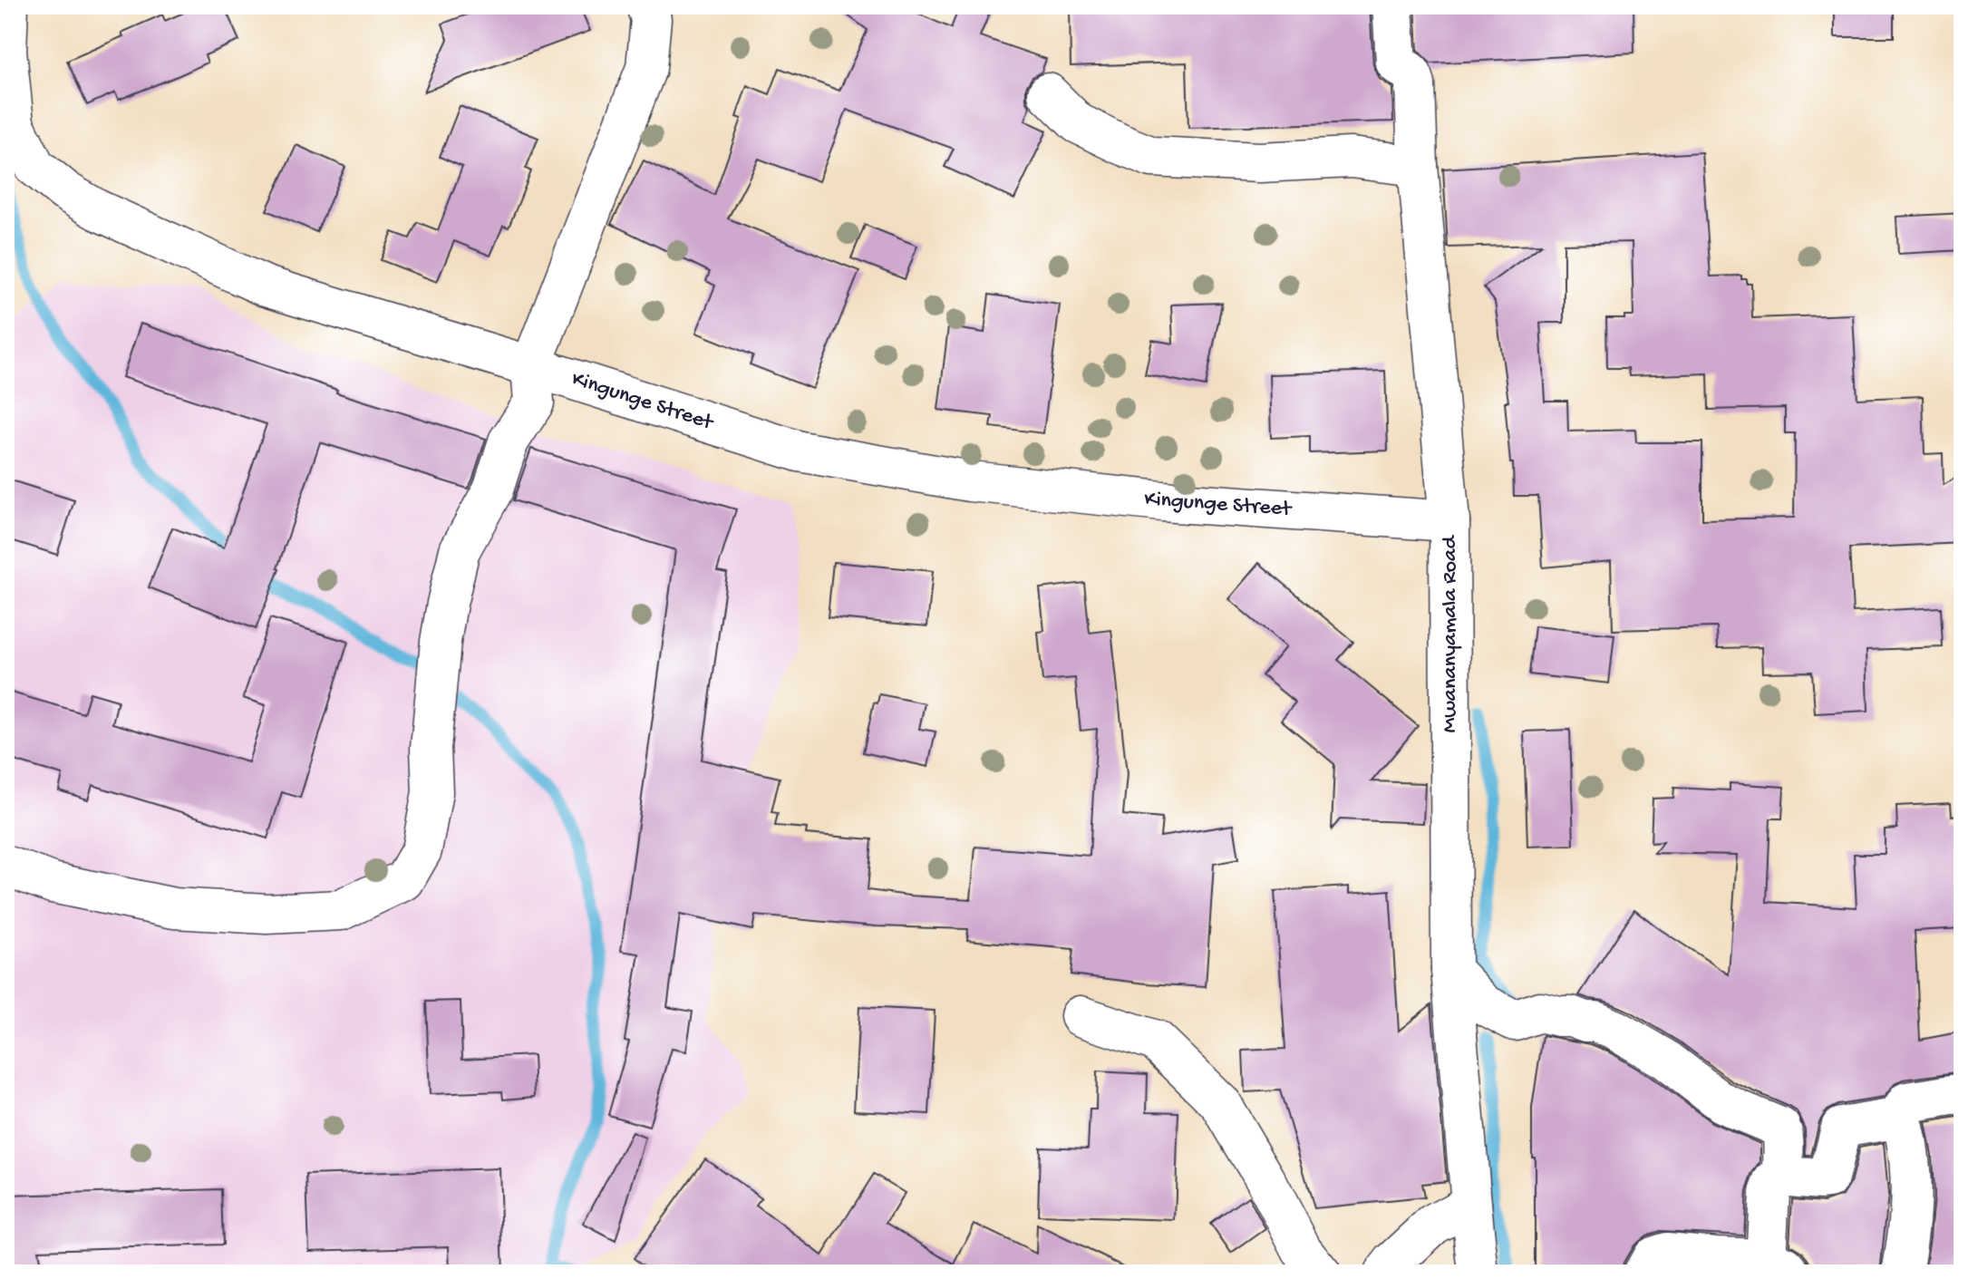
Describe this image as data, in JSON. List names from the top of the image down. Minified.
{"streets":{"street":["Kingunge Street","Mwananyamala Road"]},"crossings":[["Kingunge Street","Mwananyamala Road"]]}
